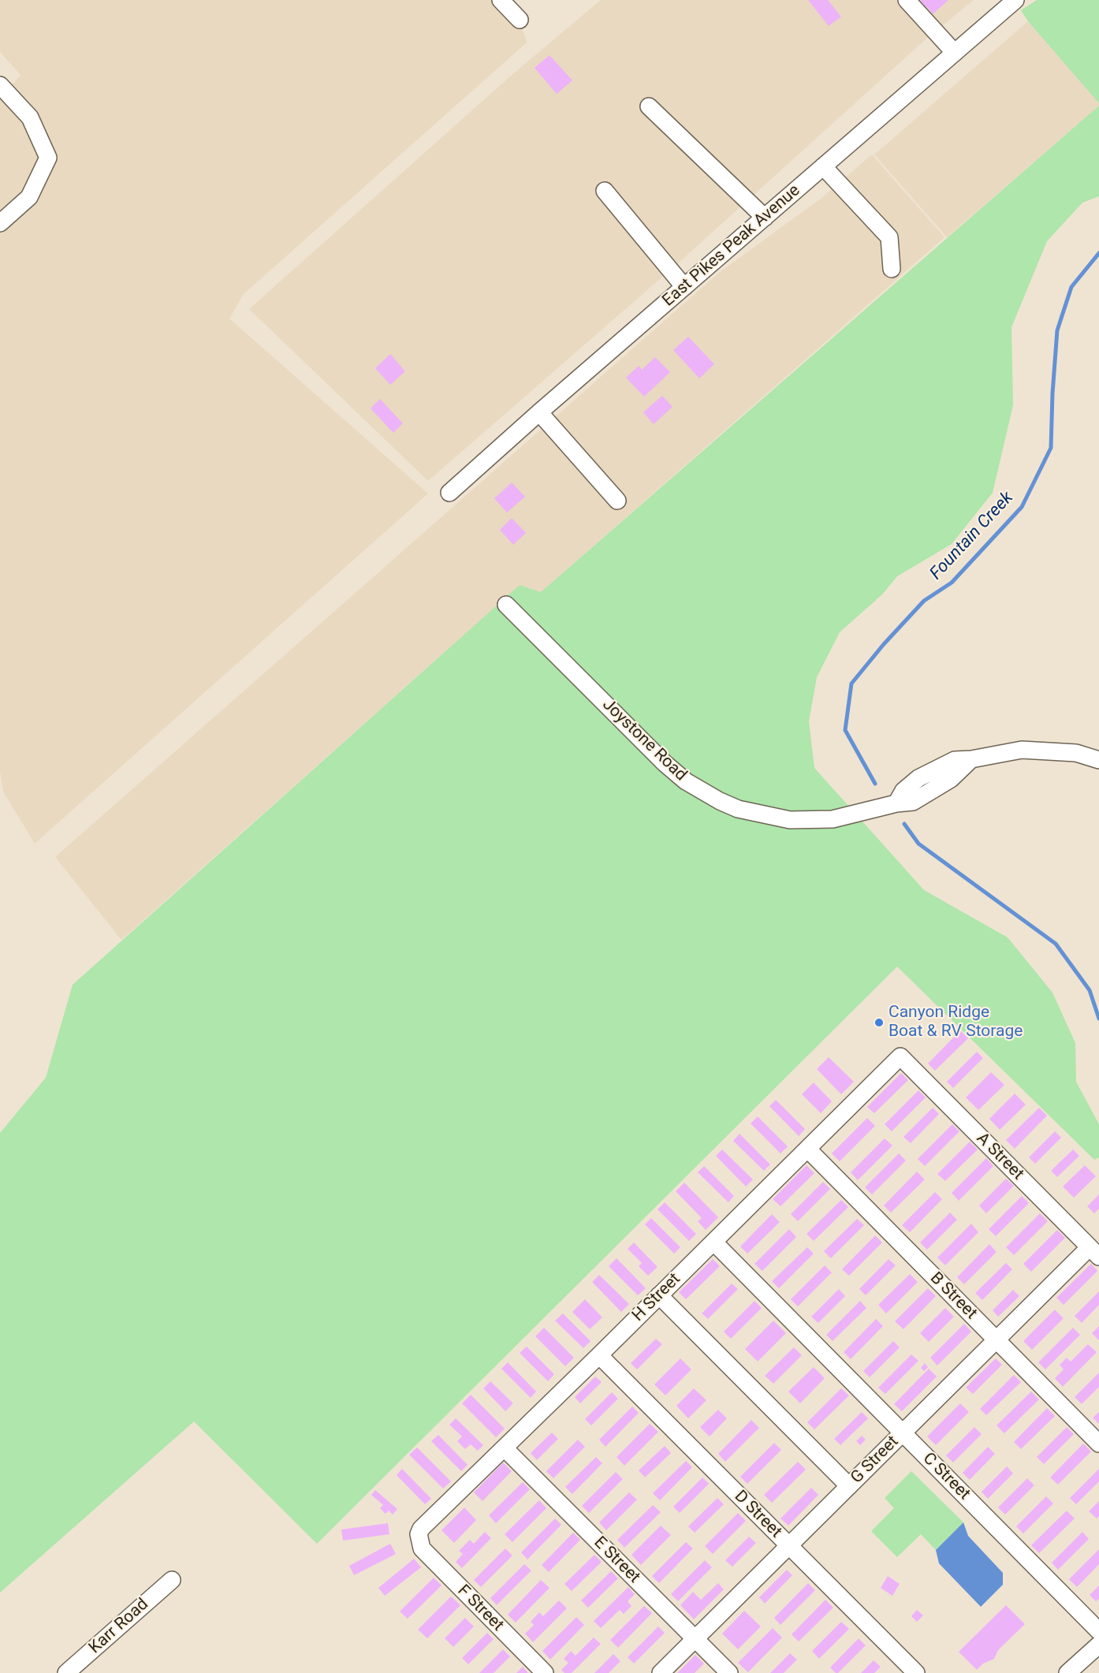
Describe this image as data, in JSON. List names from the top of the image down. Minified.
{"streets":{"street":["East Pikes Peak Avenue","Joystone Road","A Street","B Street","H Street","G Street","C Street","D Street","E Street","F Street","Karr Road"]},"crossings":[["A Street","H Street"],["A Street","G Street"],["B Street","H Street"],["B Street","G Street"],["H Street","C Street"],["H Street","D Street"],["H Street","E Street"],["H Street","F Street"],["G Street","C Street"],["G Street","D Street"],["G Street","E Street"]],"water":["Fountain Creek"],"places":["Canyon Ridge Boat & RV Storage"]}
